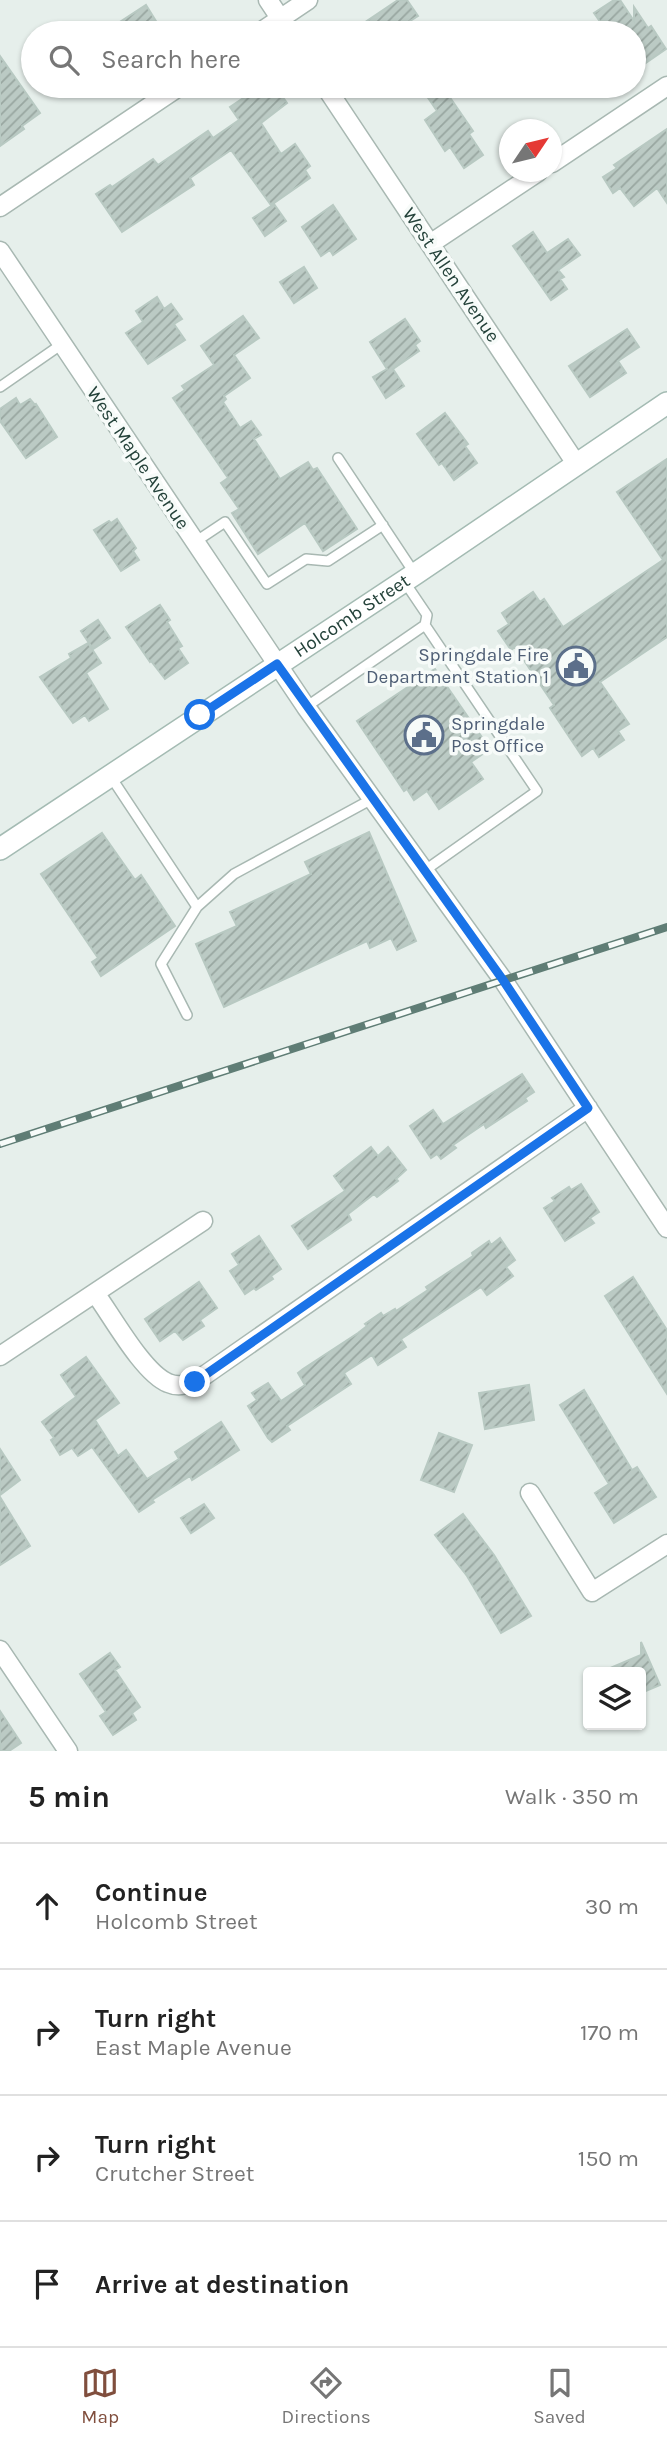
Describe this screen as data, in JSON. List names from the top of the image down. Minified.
{"streets":{"street":["West Allen Avenue","West Maple Avenue","Holcomb Street"]},"crossings":[["West Allen Avenue","Holcomb Street"],["West Maple Avenue","Holcomb Street"]],"places":{"public building":["Springdale Fire Department Station 1","Springdale Post Office"]},"north":"top right","page":{"search":"Search here","heading":["5 min","Walk · 350 m"],"list":[["Continue","Holcomb Street","30 m"],["Turn right","East Maple Avenue","170 m"],["Turn right","Crutcher Street","150 m"],"Arrive at destination"],"nav":["Map","Directions","Saved"]}}
